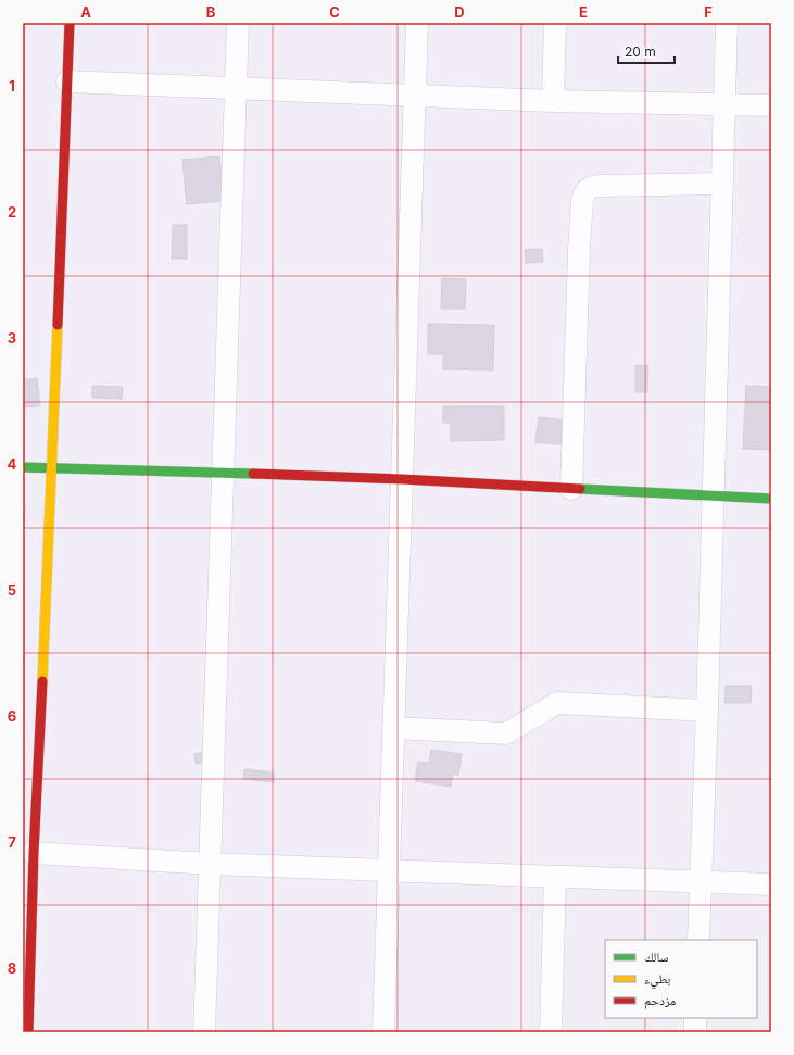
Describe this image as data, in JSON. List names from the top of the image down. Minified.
{"legend":["سالك","بطيء","مزدحم"],"scale_bar":"20 m","grid":{"columns":["A","B","C","D","E","F"],"rows":["1","2","3","4","5","6","7","8"]}}
